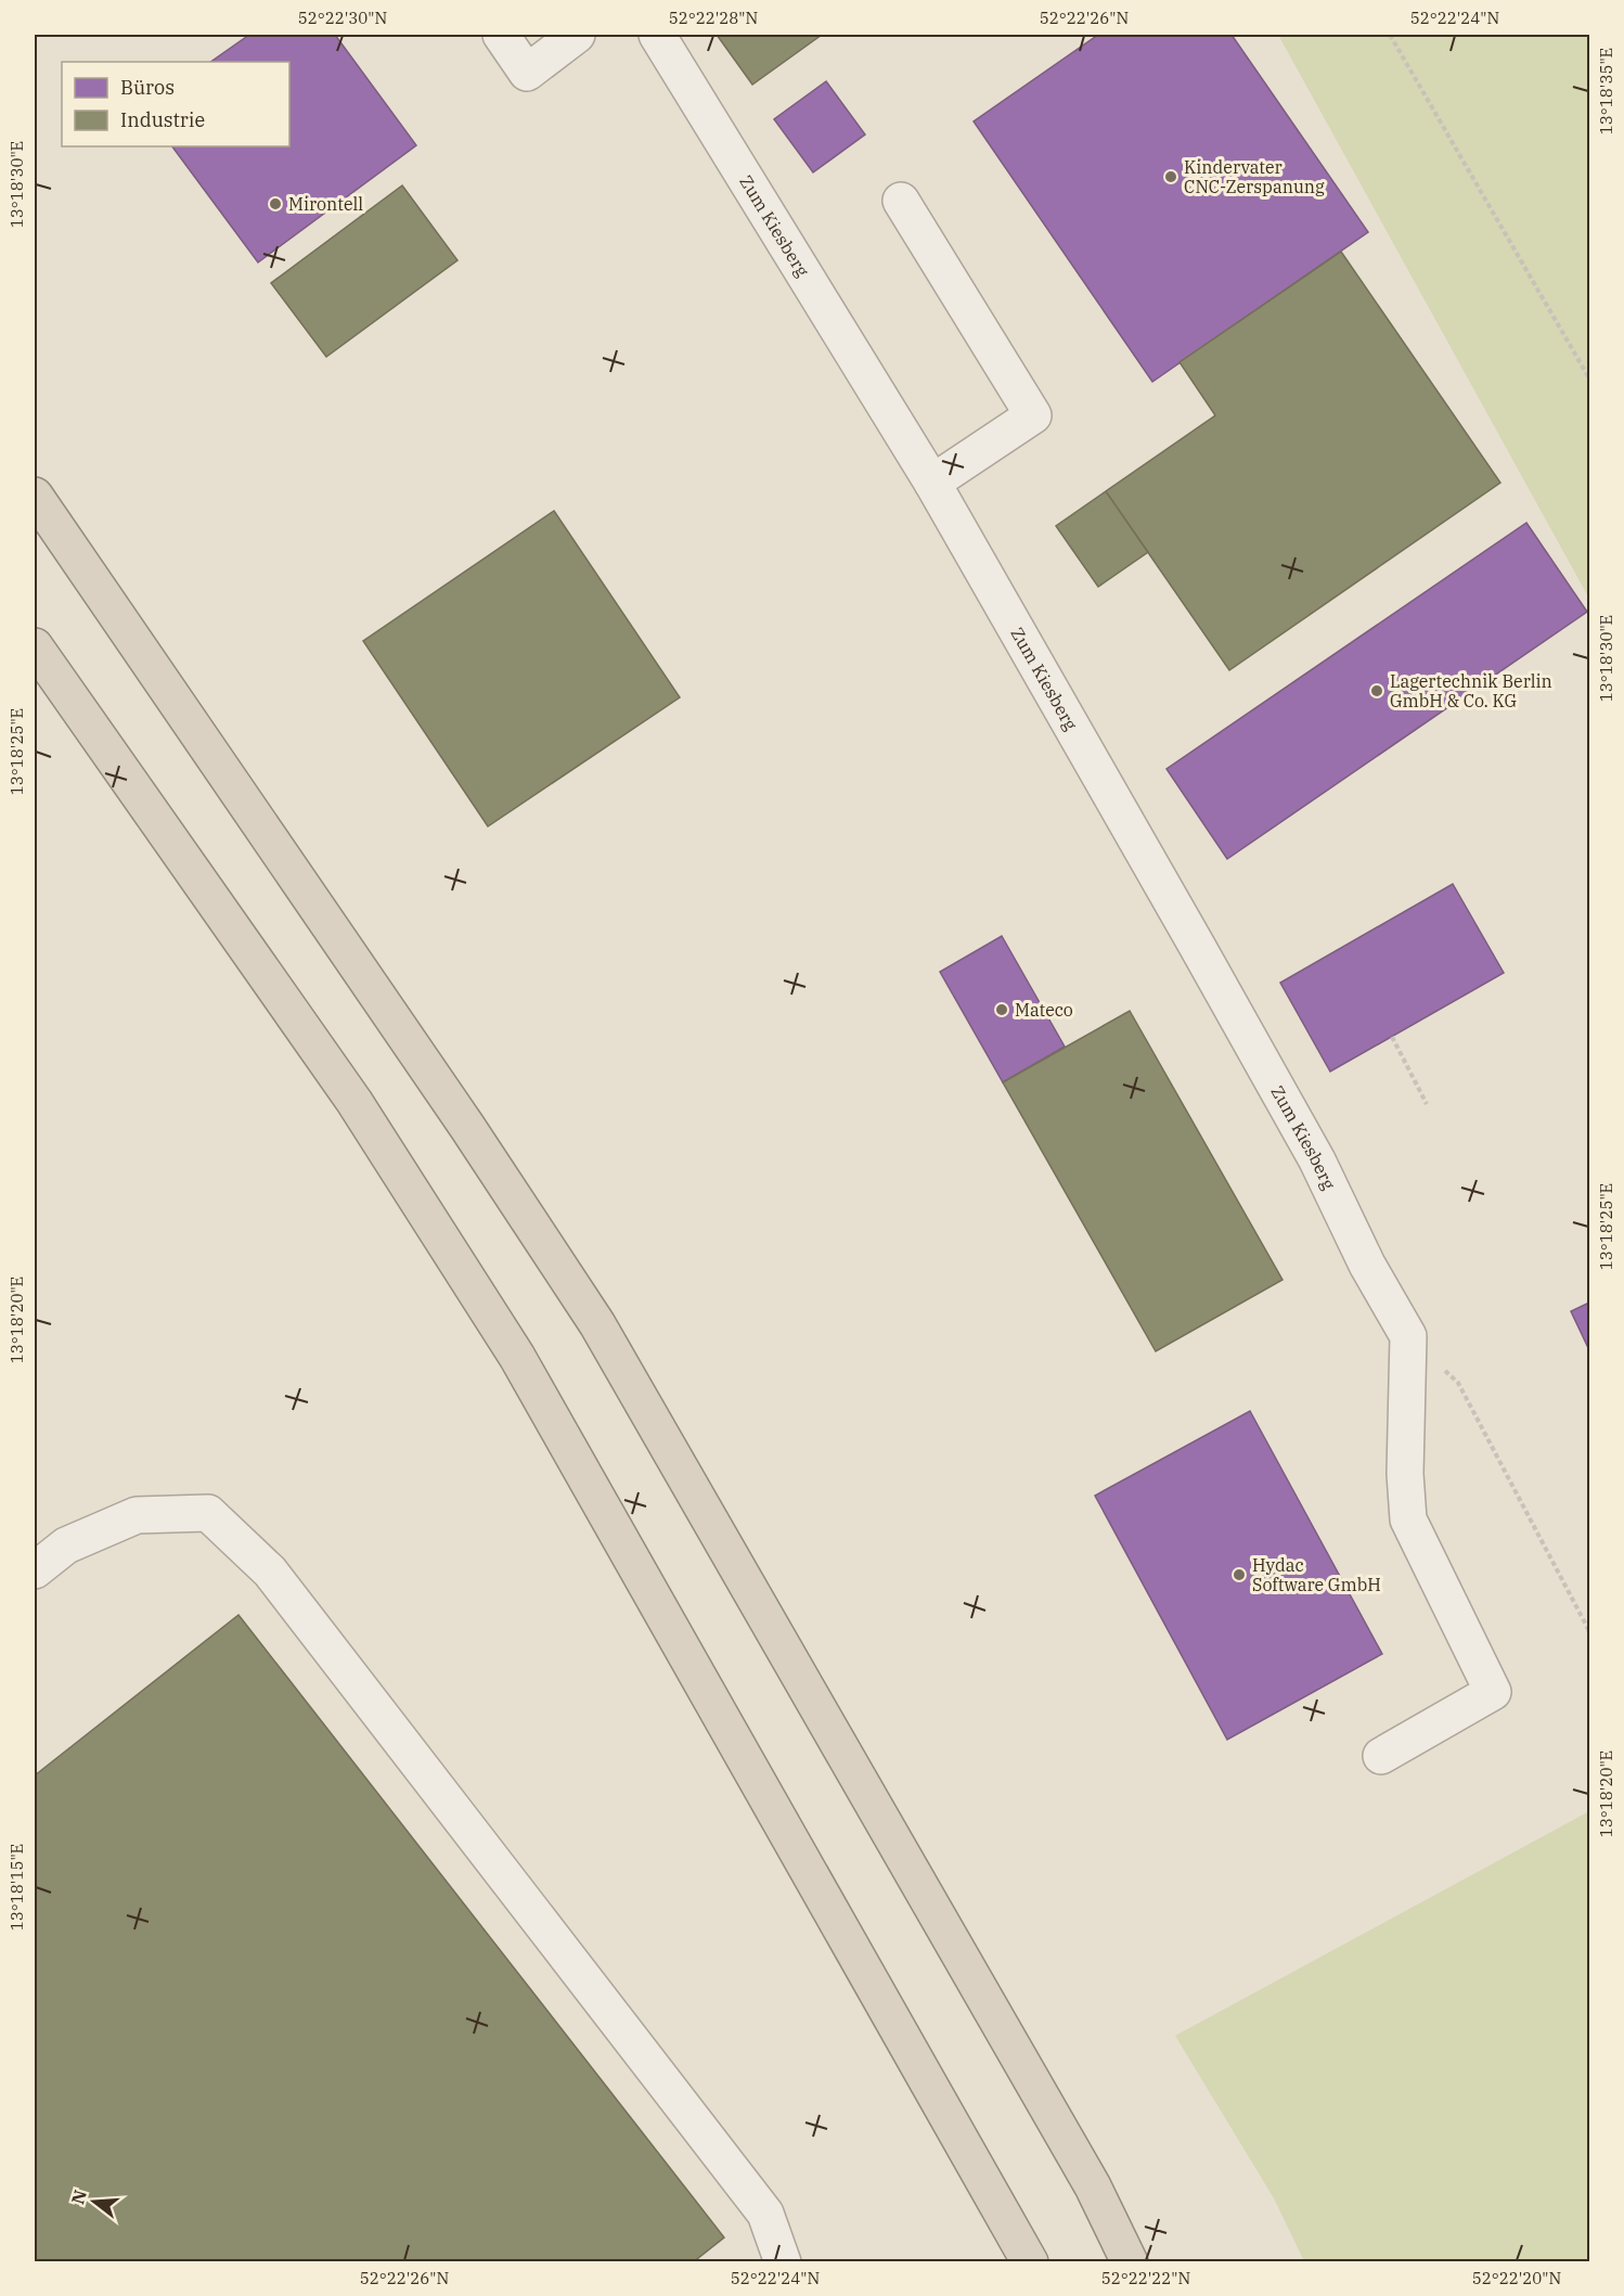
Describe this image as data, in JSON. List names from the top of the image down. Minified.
{"streets":{"street":["Zum Kiesberg"]},"places":["Kindervater CNC-Zerspanung","Mirontell","Lagertechnik Berlin GmbH & Co. KG","Mateco","Hydac Software GmbH"],"legend":["Büros","Industrie"],"north":"left","coordinates":["52°22'30\"N","52°22'28\"N","52°22'26\"N","52°22'24\"N","13°18'35\"E","13°18'30\"E","13°18'25\"E","13°18'20\"E","13°18'15\"E","52°22'22\"N","52°22'20\"N"]}
